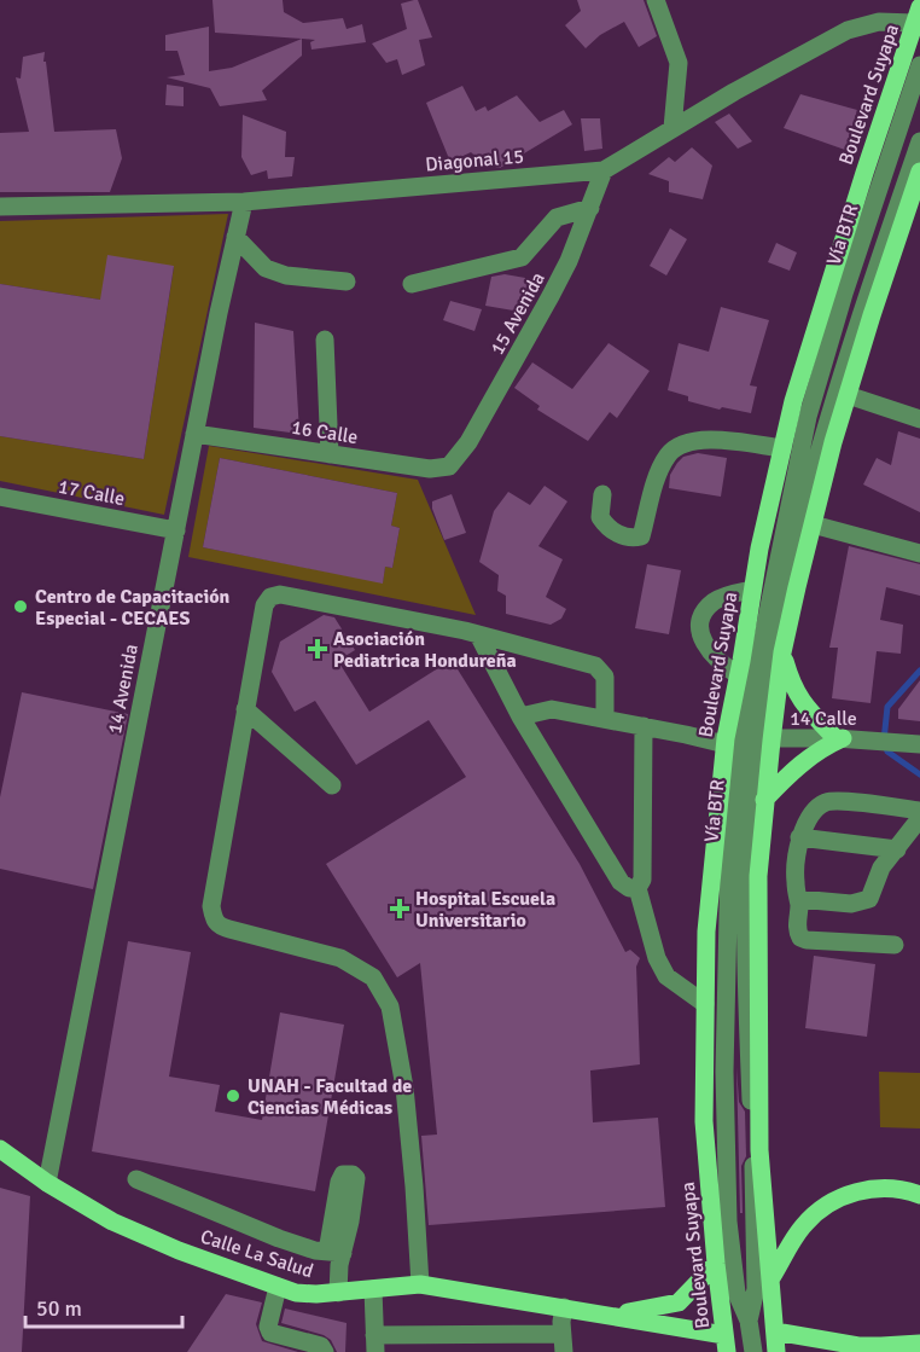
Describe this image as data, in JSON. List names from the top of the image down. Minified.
{"streets":{"main road":["Boulevard Suyapa","Calle La Salud"],"street":["Diagonal 15","Vía BTR","15 Avenida","16 Calle","17 Calle","14 Avenida","14 Calle"]},"crossings":[["Boulevard Suyapa","Diagonal 15"],["Boulevard Suyapa","Vía BTR"],["Boulevard Suyapa","14 Calle"],["Boulevard Suyapa","Calle La Salud"],["Diagonal 15","15 Avenida"],["Diagonal 15","14 Avenida"],["Vía BTR","14 Calle"],["15 Avenida","16 Calle"],["16 Calle","14 Avenida"],["17 Calle","14 Avenida"],["14 Avenida","Calle La Salud"]],"places":{"other":["Centro de Capacitación Especial - CECAES","UNAH - Facultad de Ciencias Médicas"],"health":["Asociación Pediatrica Hondureña","Hospital Escuela Universitario"]},"scale_bar":"50 m"}
